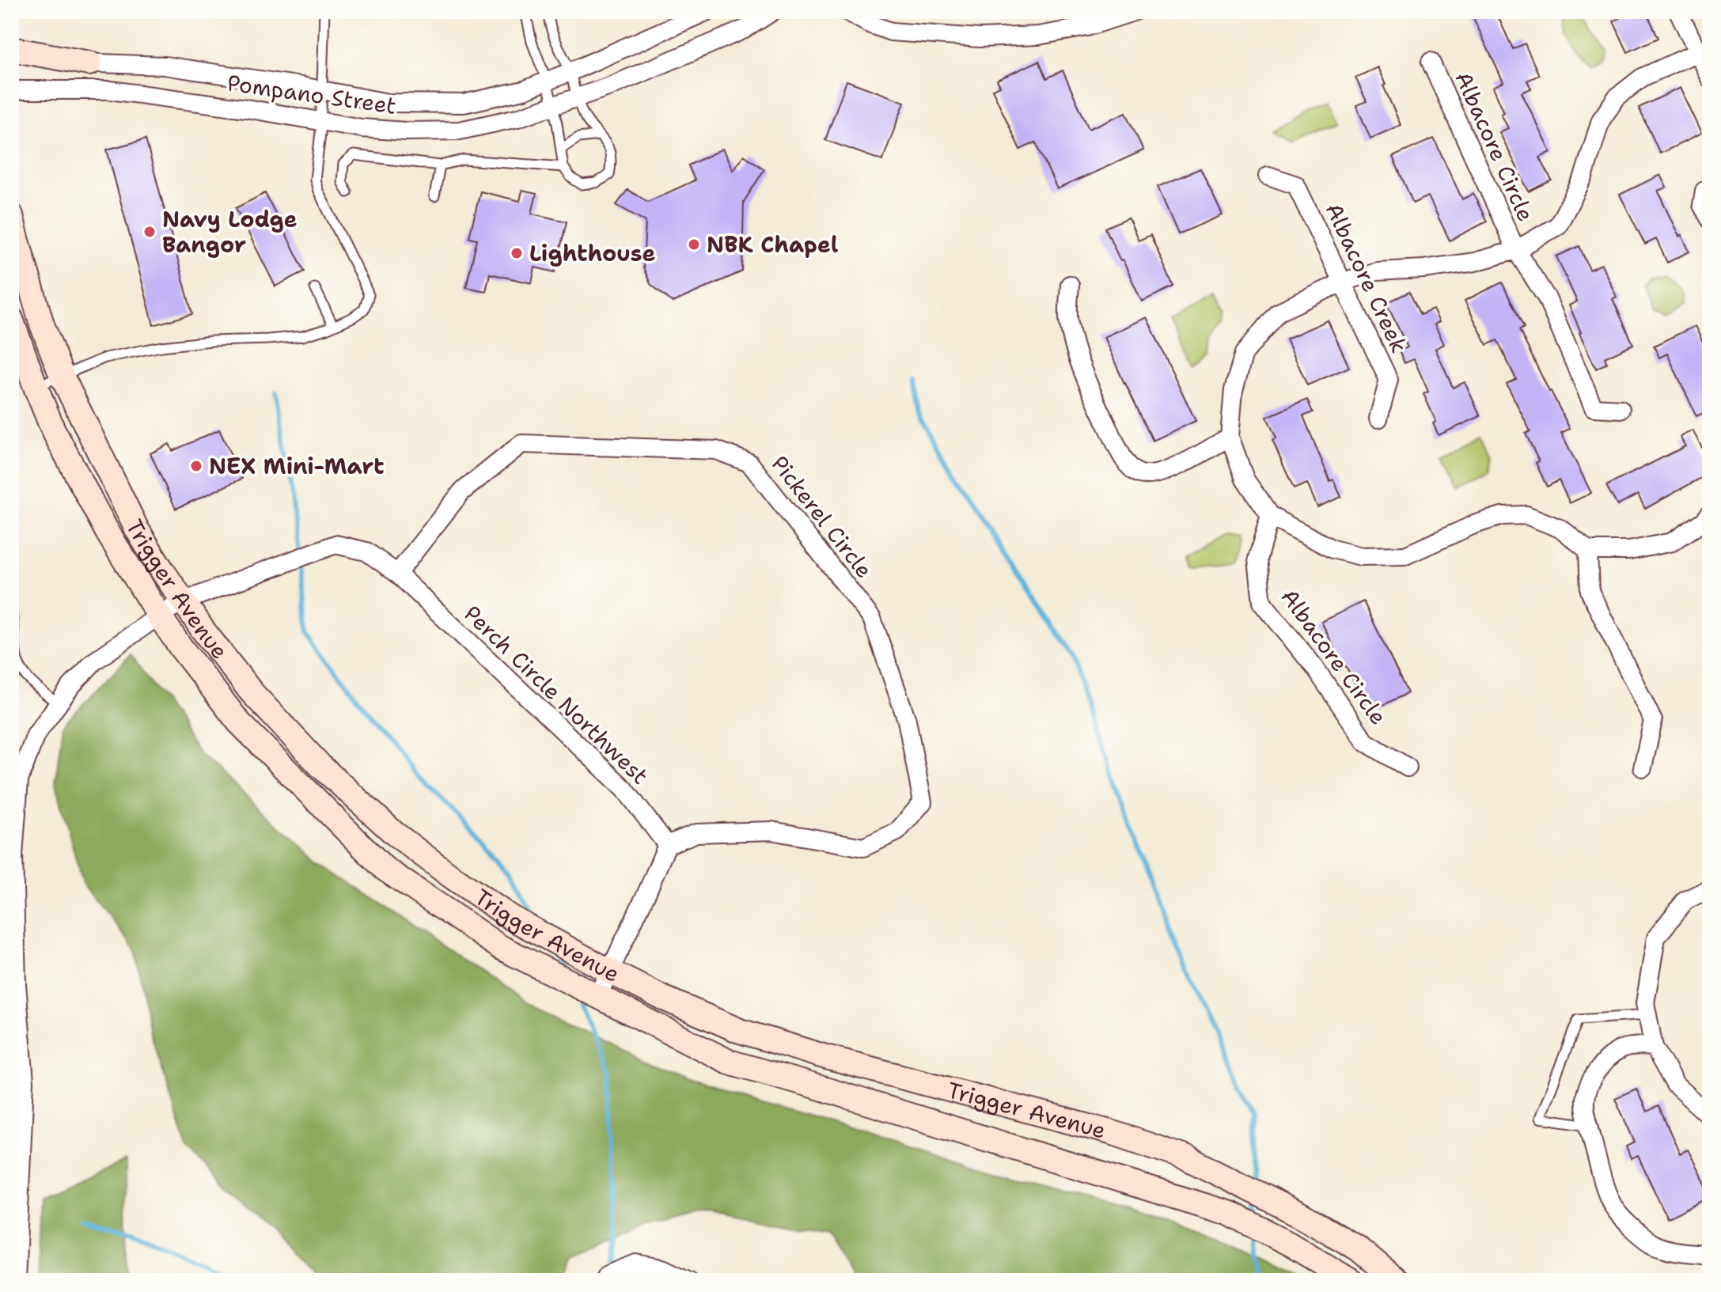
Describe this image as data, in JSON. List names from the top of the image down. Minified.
{"streets":{"main road":["Trigger Avenue"],"street":["Pompano Street","Albacore Circle","Albacore Creek","Pickerel Circle","Perch Circle Northwest"]},"crossings":[["Albacore Circle","Albacore Creek"],["Pickerel Circle","Perch Circle Northwest"]],"places":["Navy Lodge Bangor","NBK Chapel","Lighthouse","NEX Mini-Mart"]}
